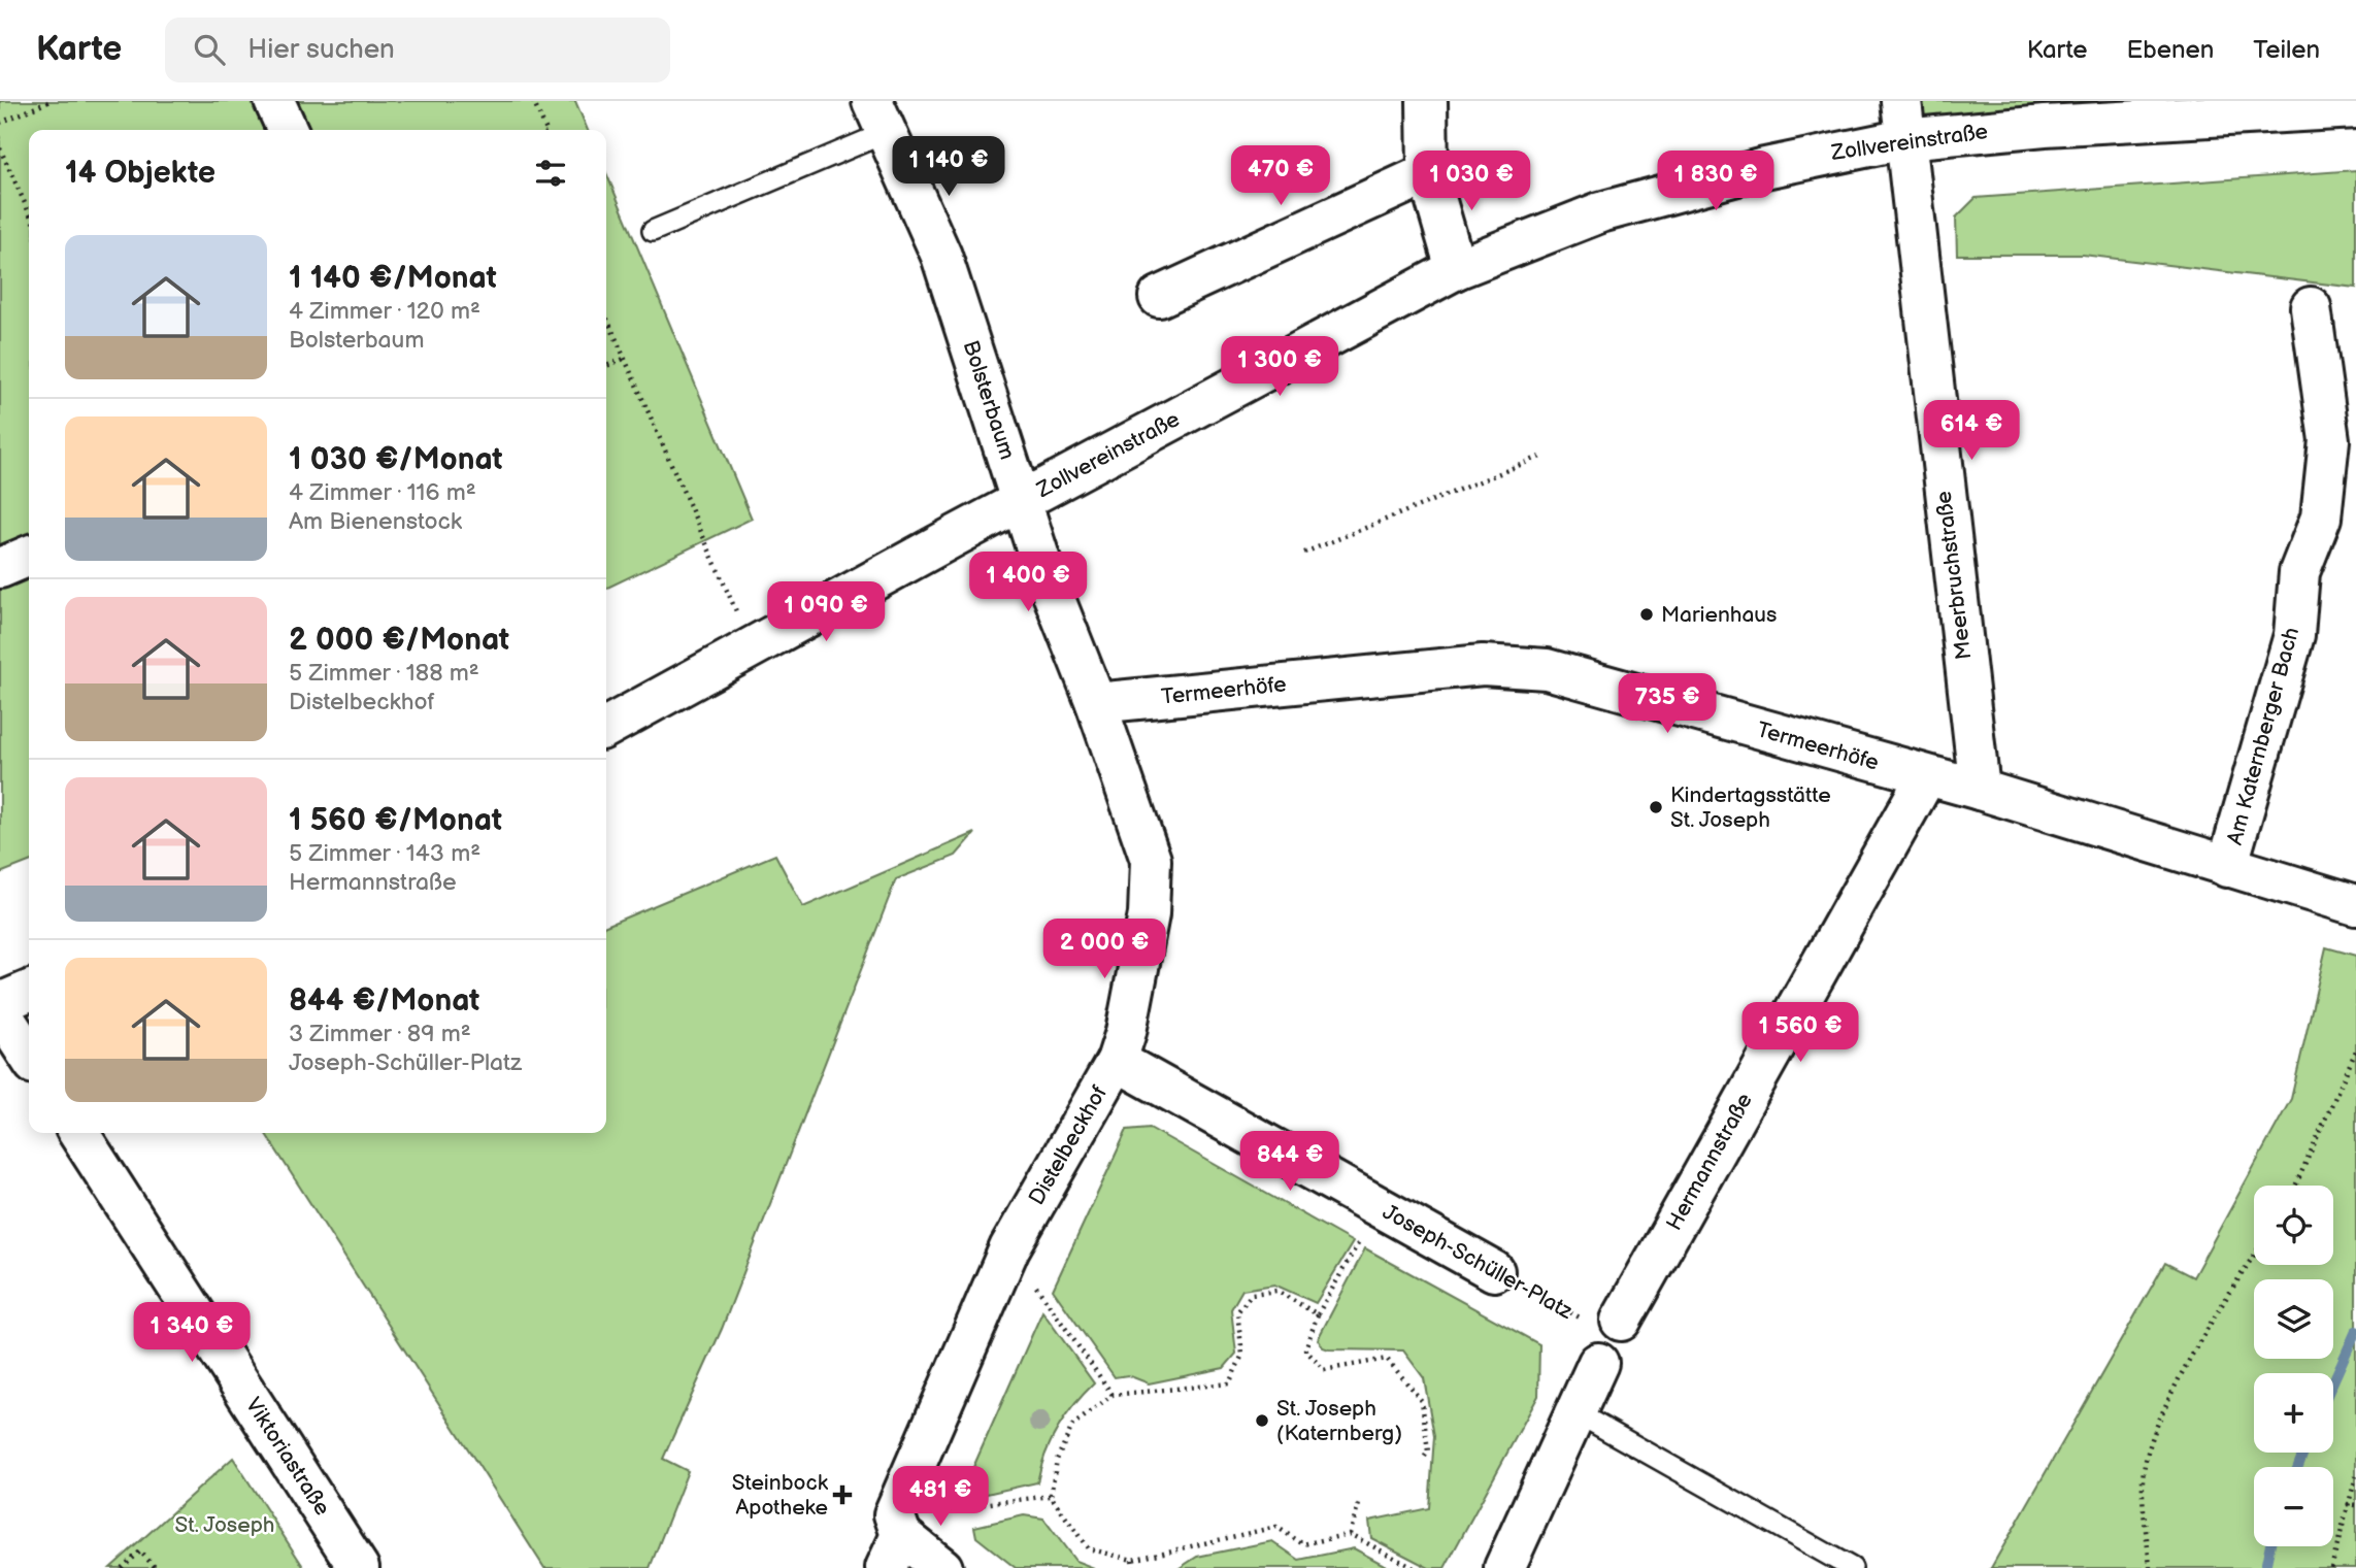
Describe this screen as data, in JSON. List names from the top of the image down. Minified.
{"streets":{"street":["Zollvereinstraße","Bolsterbaum","Meerbruchstraße","Termeerhöfe","Am Katernberger Bach","Distelbeckhof","Hermannstraße","Joseph-Schüller-Platz","Viktoriastraße"]},"crossings":[["Zollvereinstraße","Bolsterbaum"],["Zollvereinstraße","Meerbruchstraße"],["Bolsterbaum","Termeerhöfe"],["Bolsterbaum","Distelbeckhof"],["Meerbruchstraße","Termeerhöfe"],["Termeerhöfe","Am Katernberger Bach"],["Termeerhöfe","Distelbeckhof"],["Termeerhöfe","Hermannstraße"],["Distelbeckhof","Joseph-Schüller-Platz"],["Hermannstraße","Joseph-Schüller-Platz"]],"parks":["St. Joseph"],"places":{"other":["Marienhaus","Kindertagsstätte St. Joseph","St. Joseph (Katernberg)"],"health":["Steinbock Apotheke"]},"page":{"header":"Karte","search":"Hier suchen","nav":["Karte","Ebenen","Teilen"],"heading":"14 Objekte","price":["1 140 €","470 €","1 030 €","1 830 €","1 300 €","614 €","1 400 €","1 090 €","735 €","2 000 €","1 560 €","844 €","1 340 €","481 €"],"list":[{"name":"1 140 €/Monat","note":"4 Zimmer · 120 m² · Bolsterbaum"},{"name":"1 030 €/Monat","note":"4 Zimmer · 116 m² · Am Bienenstock"},{"name":"2 000 €/Monat","note":"5 Zimmer · 188 m² · Distelbeckhof"},{"name":"1 560 €/Monat","note":"5 Zimmer · 143 m² · Hermannstraße"},{"name":"844 €/Monat","note":"3 Zimmer · 89 m² · Joseph-Schüller-Platz"}],"map_buttons":["+","−"]}}
